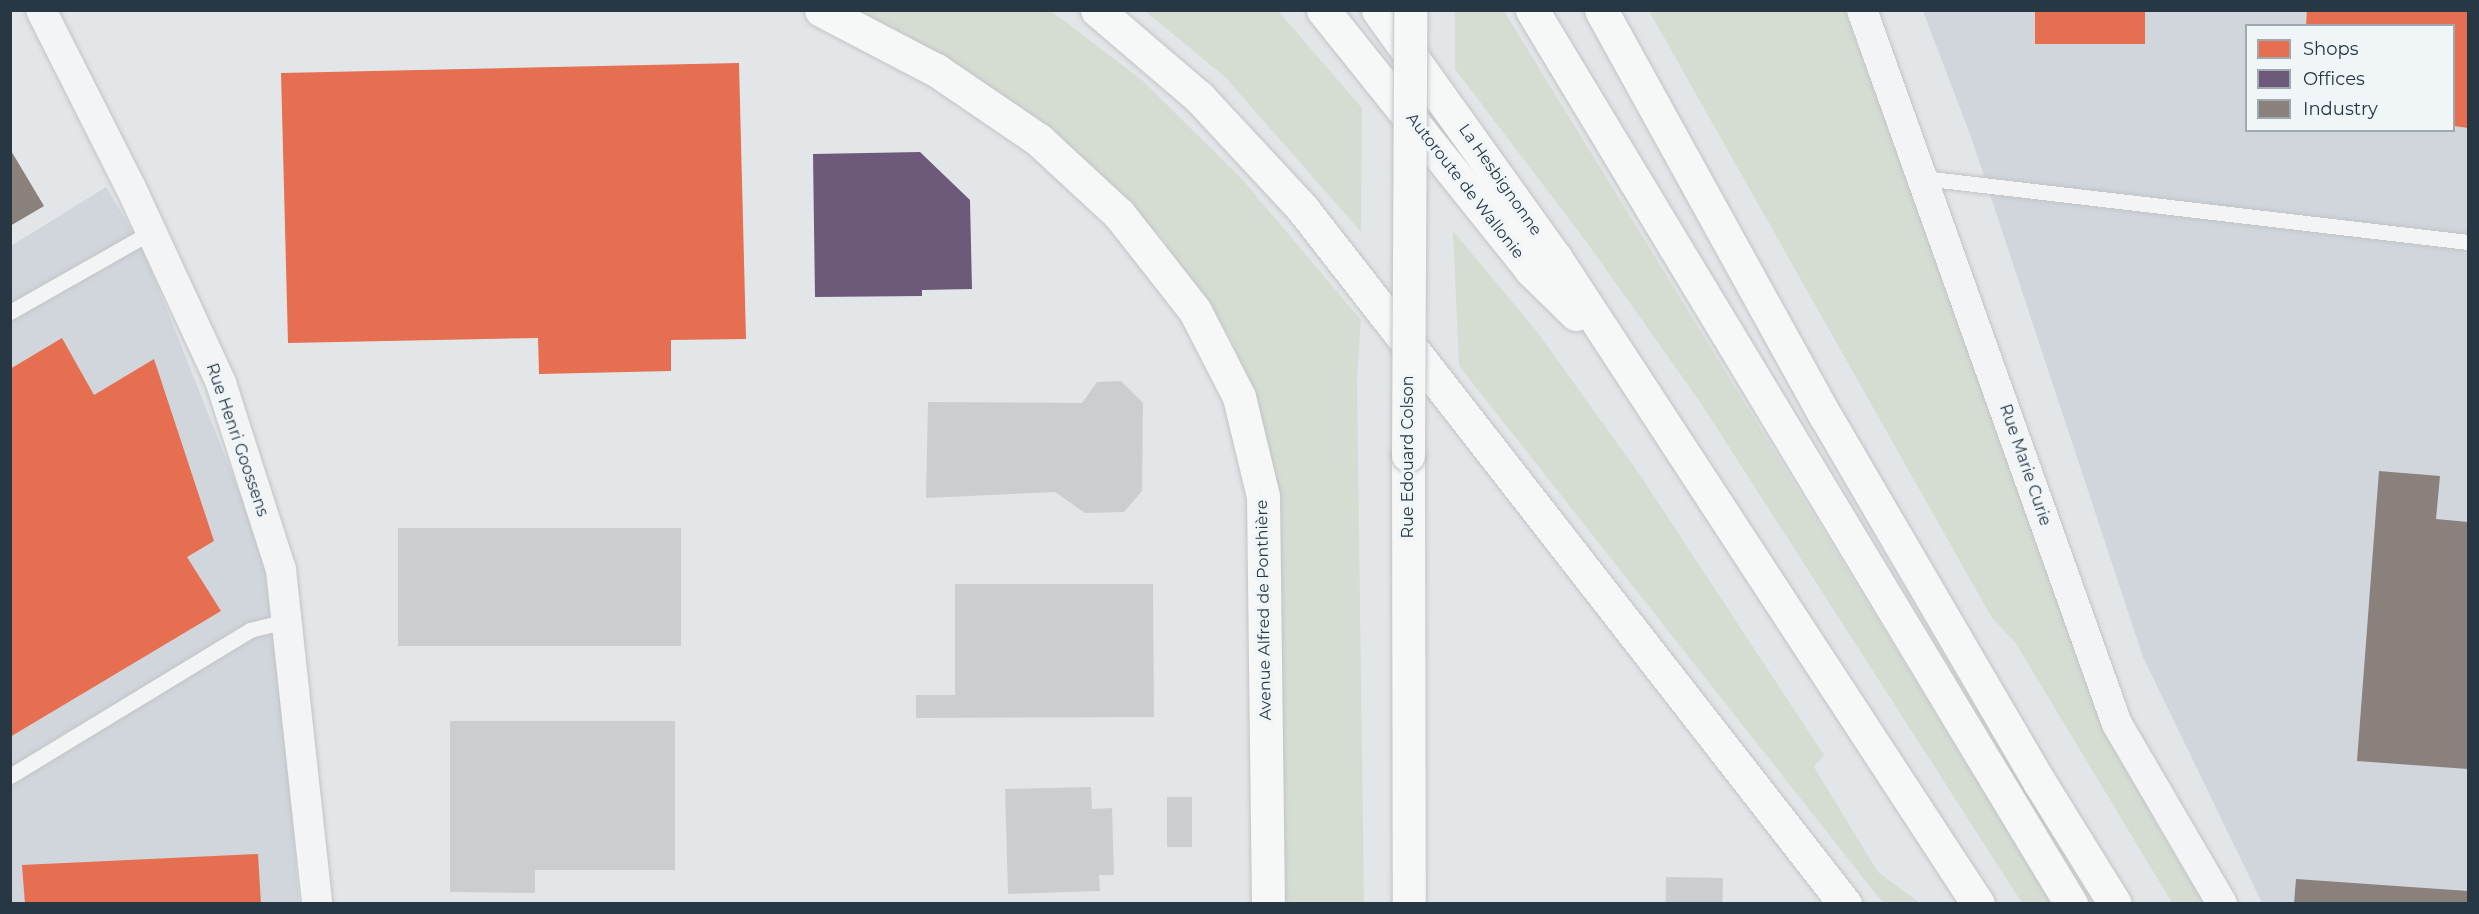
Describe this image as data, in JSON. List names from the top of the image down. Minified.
{"streets":{"main road":["La Hesbignonne","Autoroute de Wallonie","Rue Edouard Colson","Avenue Alfred de Ponthière"],"street":["Rue Henri Goossens","Rue Marie Curie"]},"crossings":[["La Hesbignonne","Autoroute de Wallonie"]],"legend":["Shops","Offices","Industry"]}
